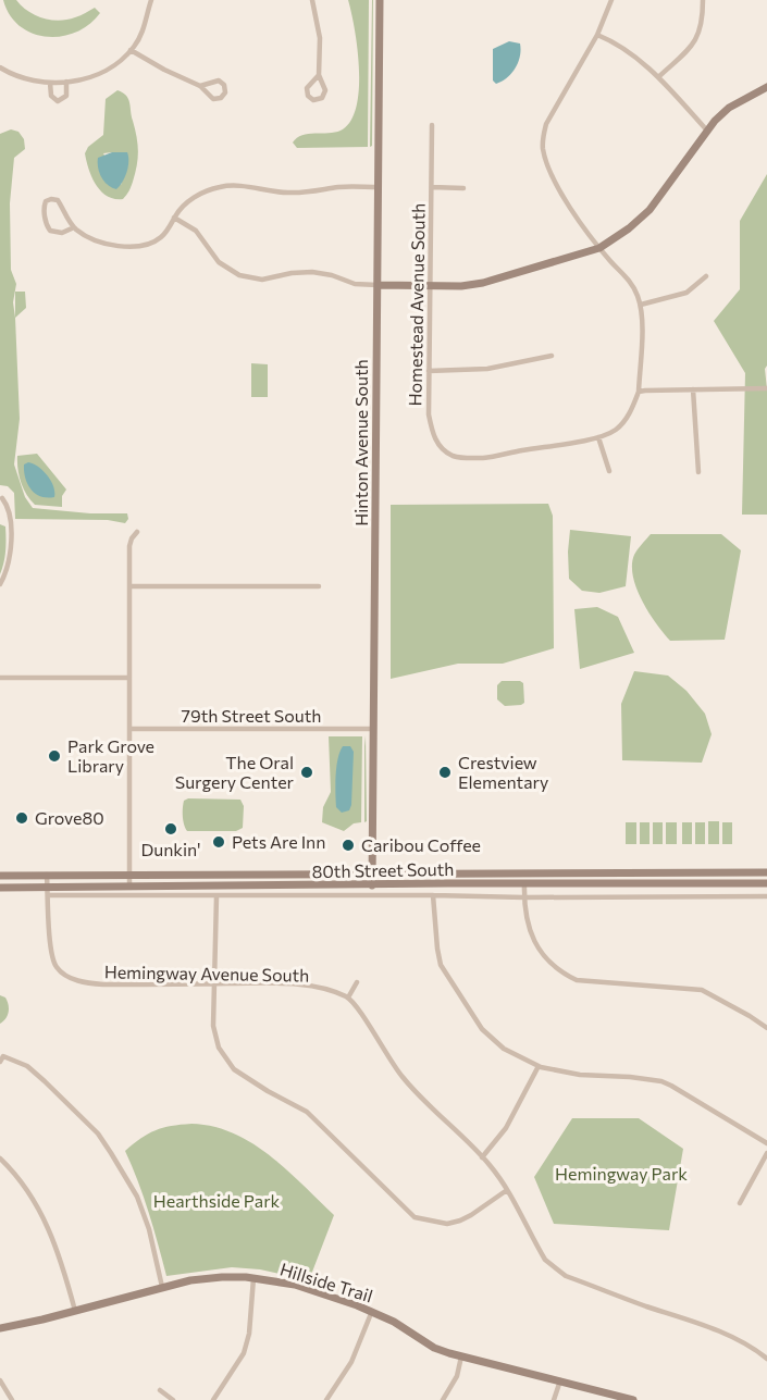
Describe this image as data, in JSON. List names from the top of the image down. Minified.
{"streets":{"main road":["Hinton Avenue South","80th Street South","Hillside Trail"],"street":["Homestead Avenue South","79th Street South","Hemingway Avenue South"]},"crossings":[["Hinton Avenue South","79th Street South"],["Hinton Avenue South","80th Street South"],["80th Street South","Hemingway Avenue South"]],"parks":["Hemingway Park","Hearthside Park"],"places":["Park Grove Library","The Oral Surgery Center","Crestview Elementary","Grove80","Dunkin'","Pets Are Inn","Caribou Coffee"]}
